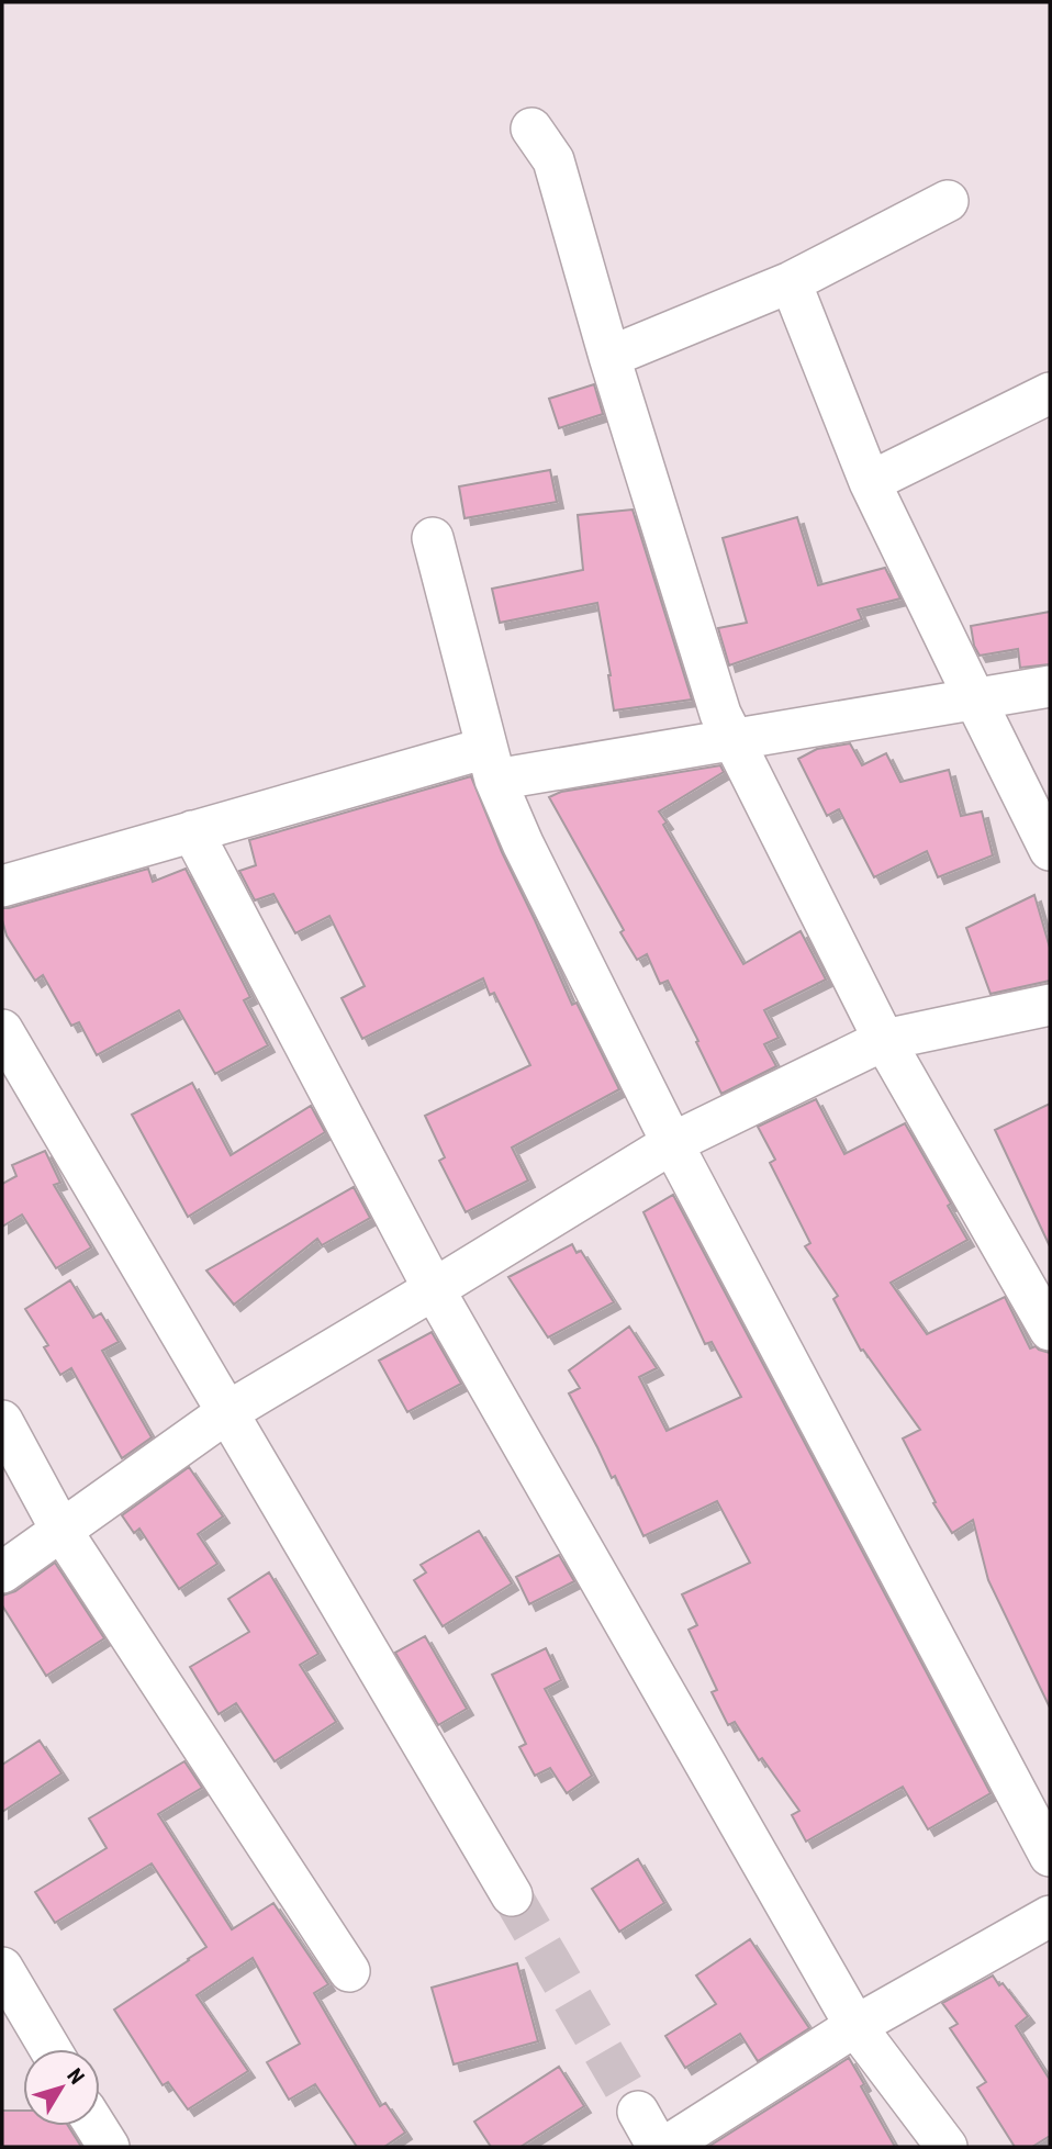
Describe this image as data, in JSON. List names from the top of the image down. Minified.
{"north":"top right"}
